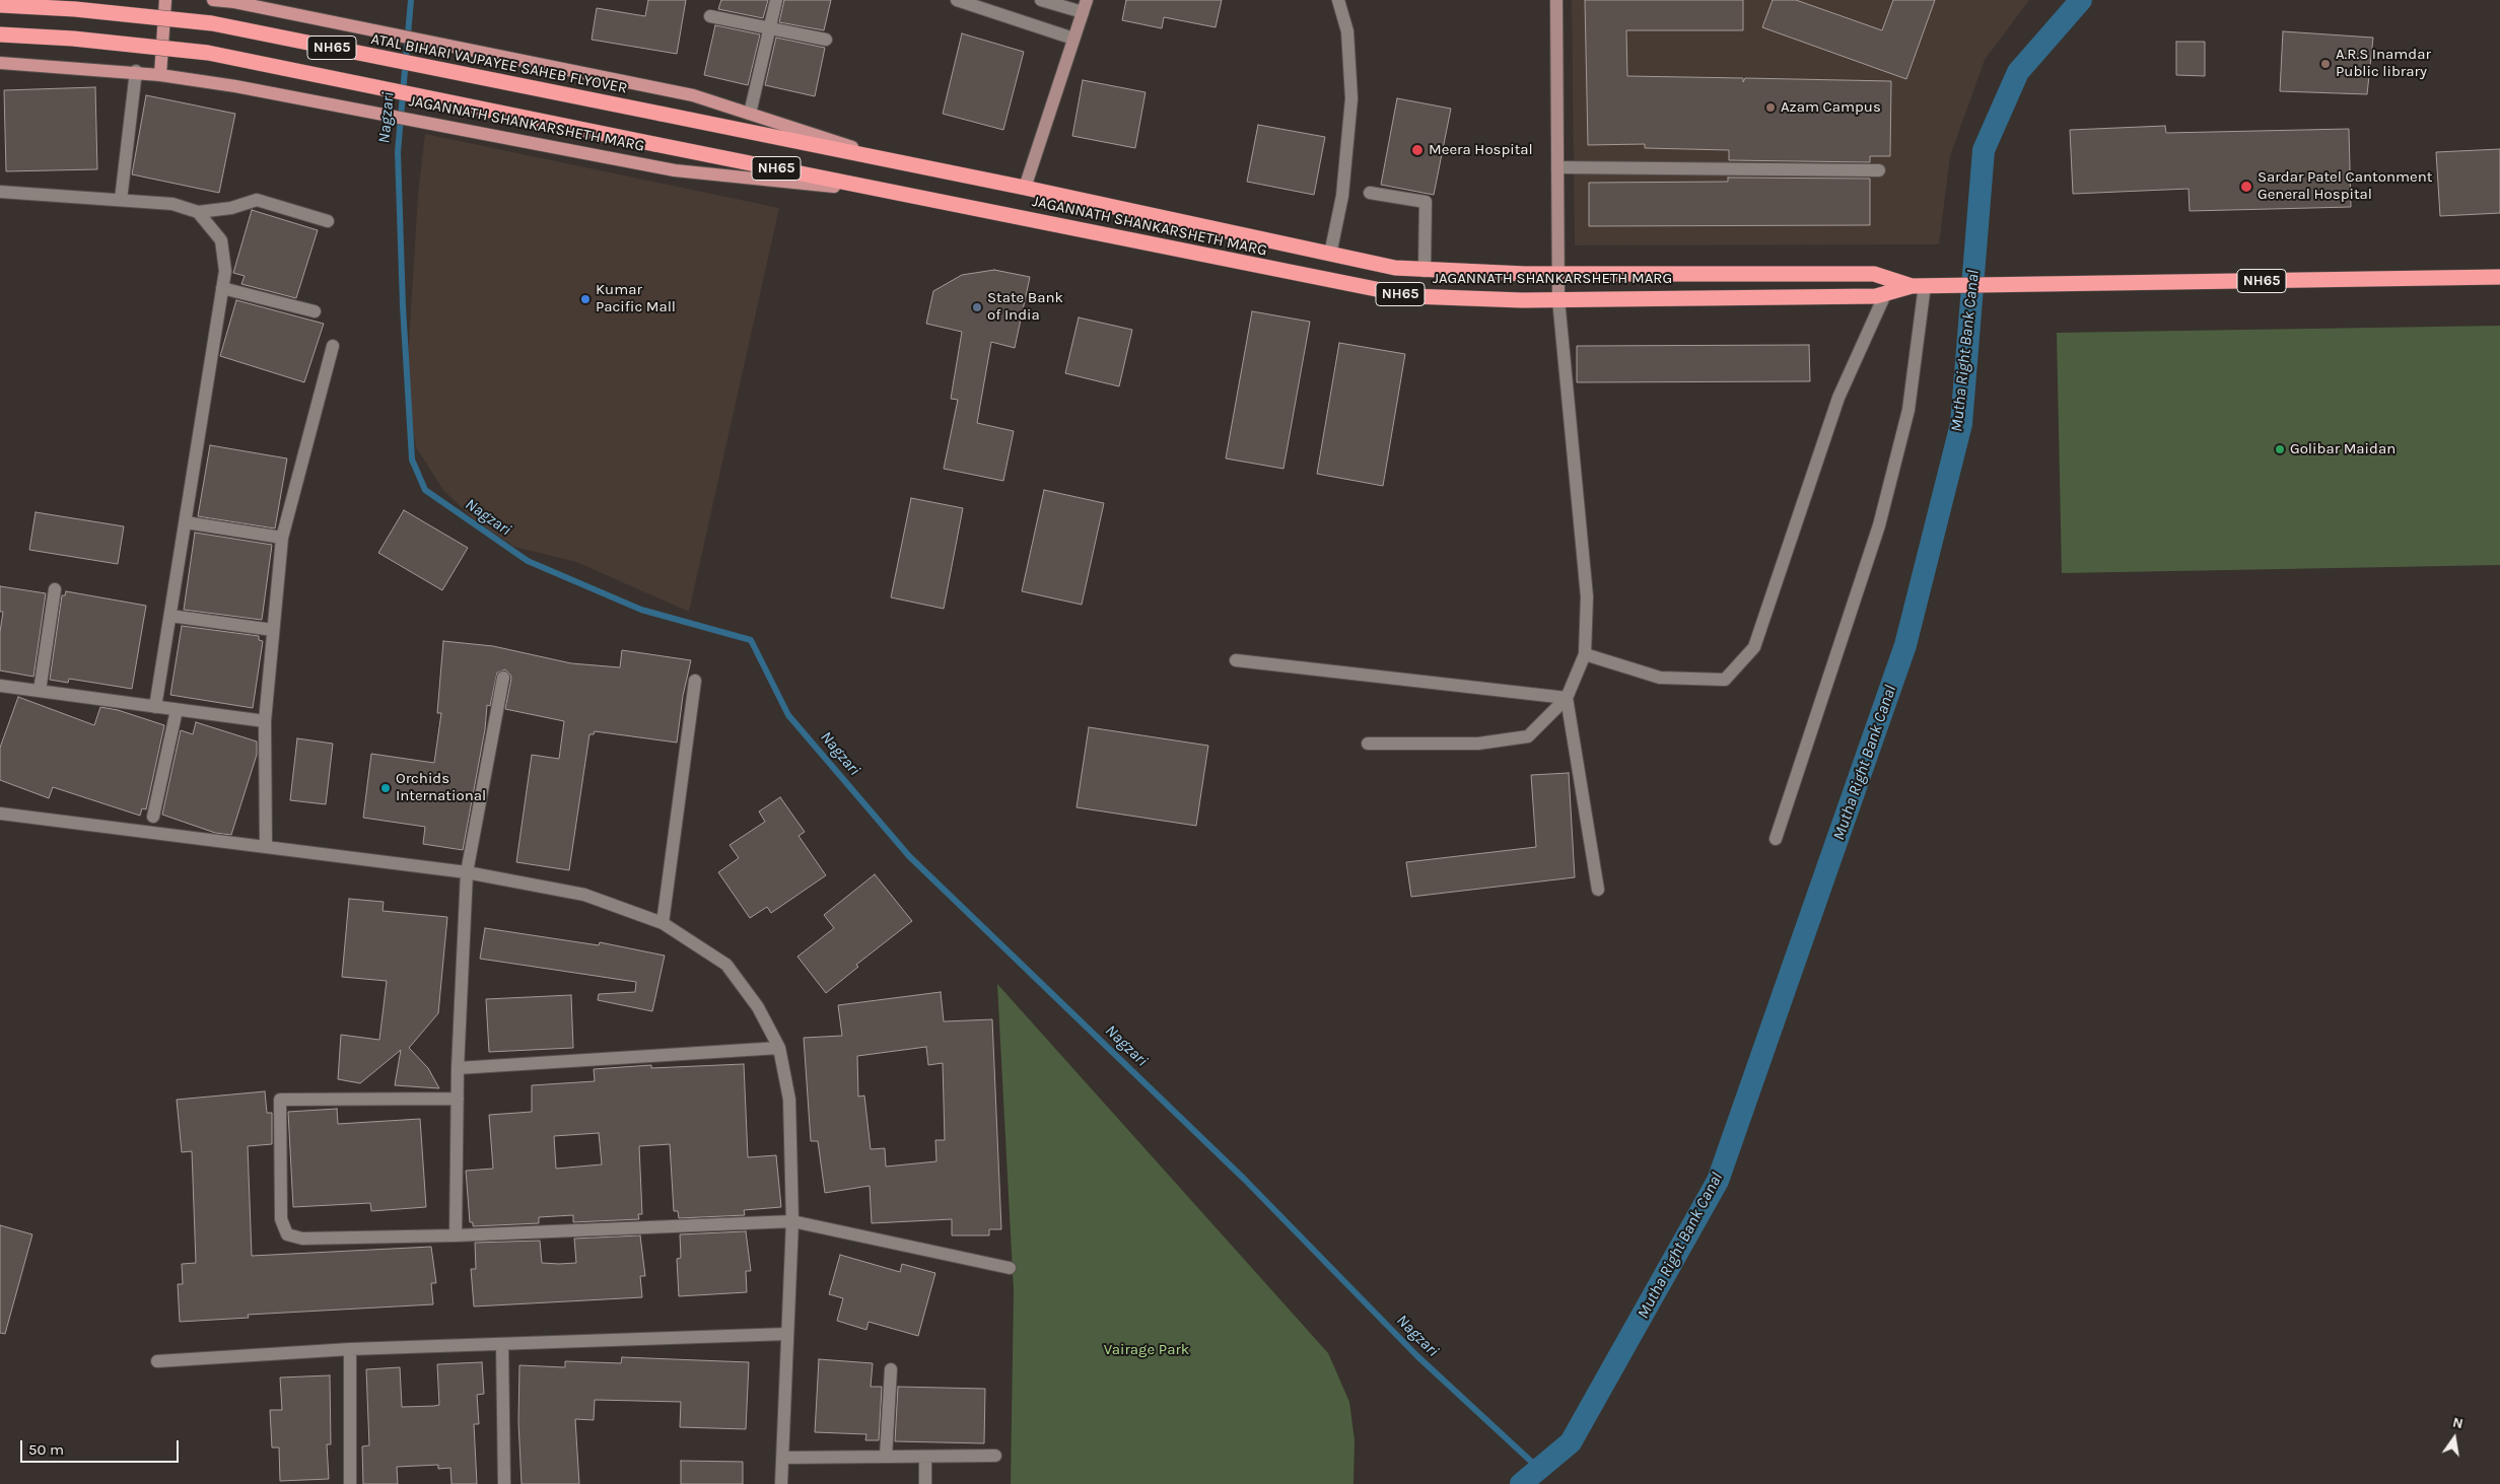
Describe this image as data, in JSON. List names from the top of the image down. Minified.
{"streets":{"highway":["NH65","ATAL BIHARI VAJPAYEE SAHEB FLYOVER","JAGANNATH SHANKARSHETH MARG"]},"crossings":[["ATAL BIHARI VAJPAYEE SAHEB FLYOVER","JAGANNATH SHANKARSHETH MARG"]],"water":["Nagzari","Mutha Right Bank Canal"],"parks":["Vairage Park"],"places":["A.R.S Inamdar Public library","Azam Campus","Meera Hospital","Sardar Patel Cantonment General Hospital","Kumar Pacific Mall","State Bank of India","Golibar Maidan","Orchids International"],"scale_bar":"50 m","north":"top"}
